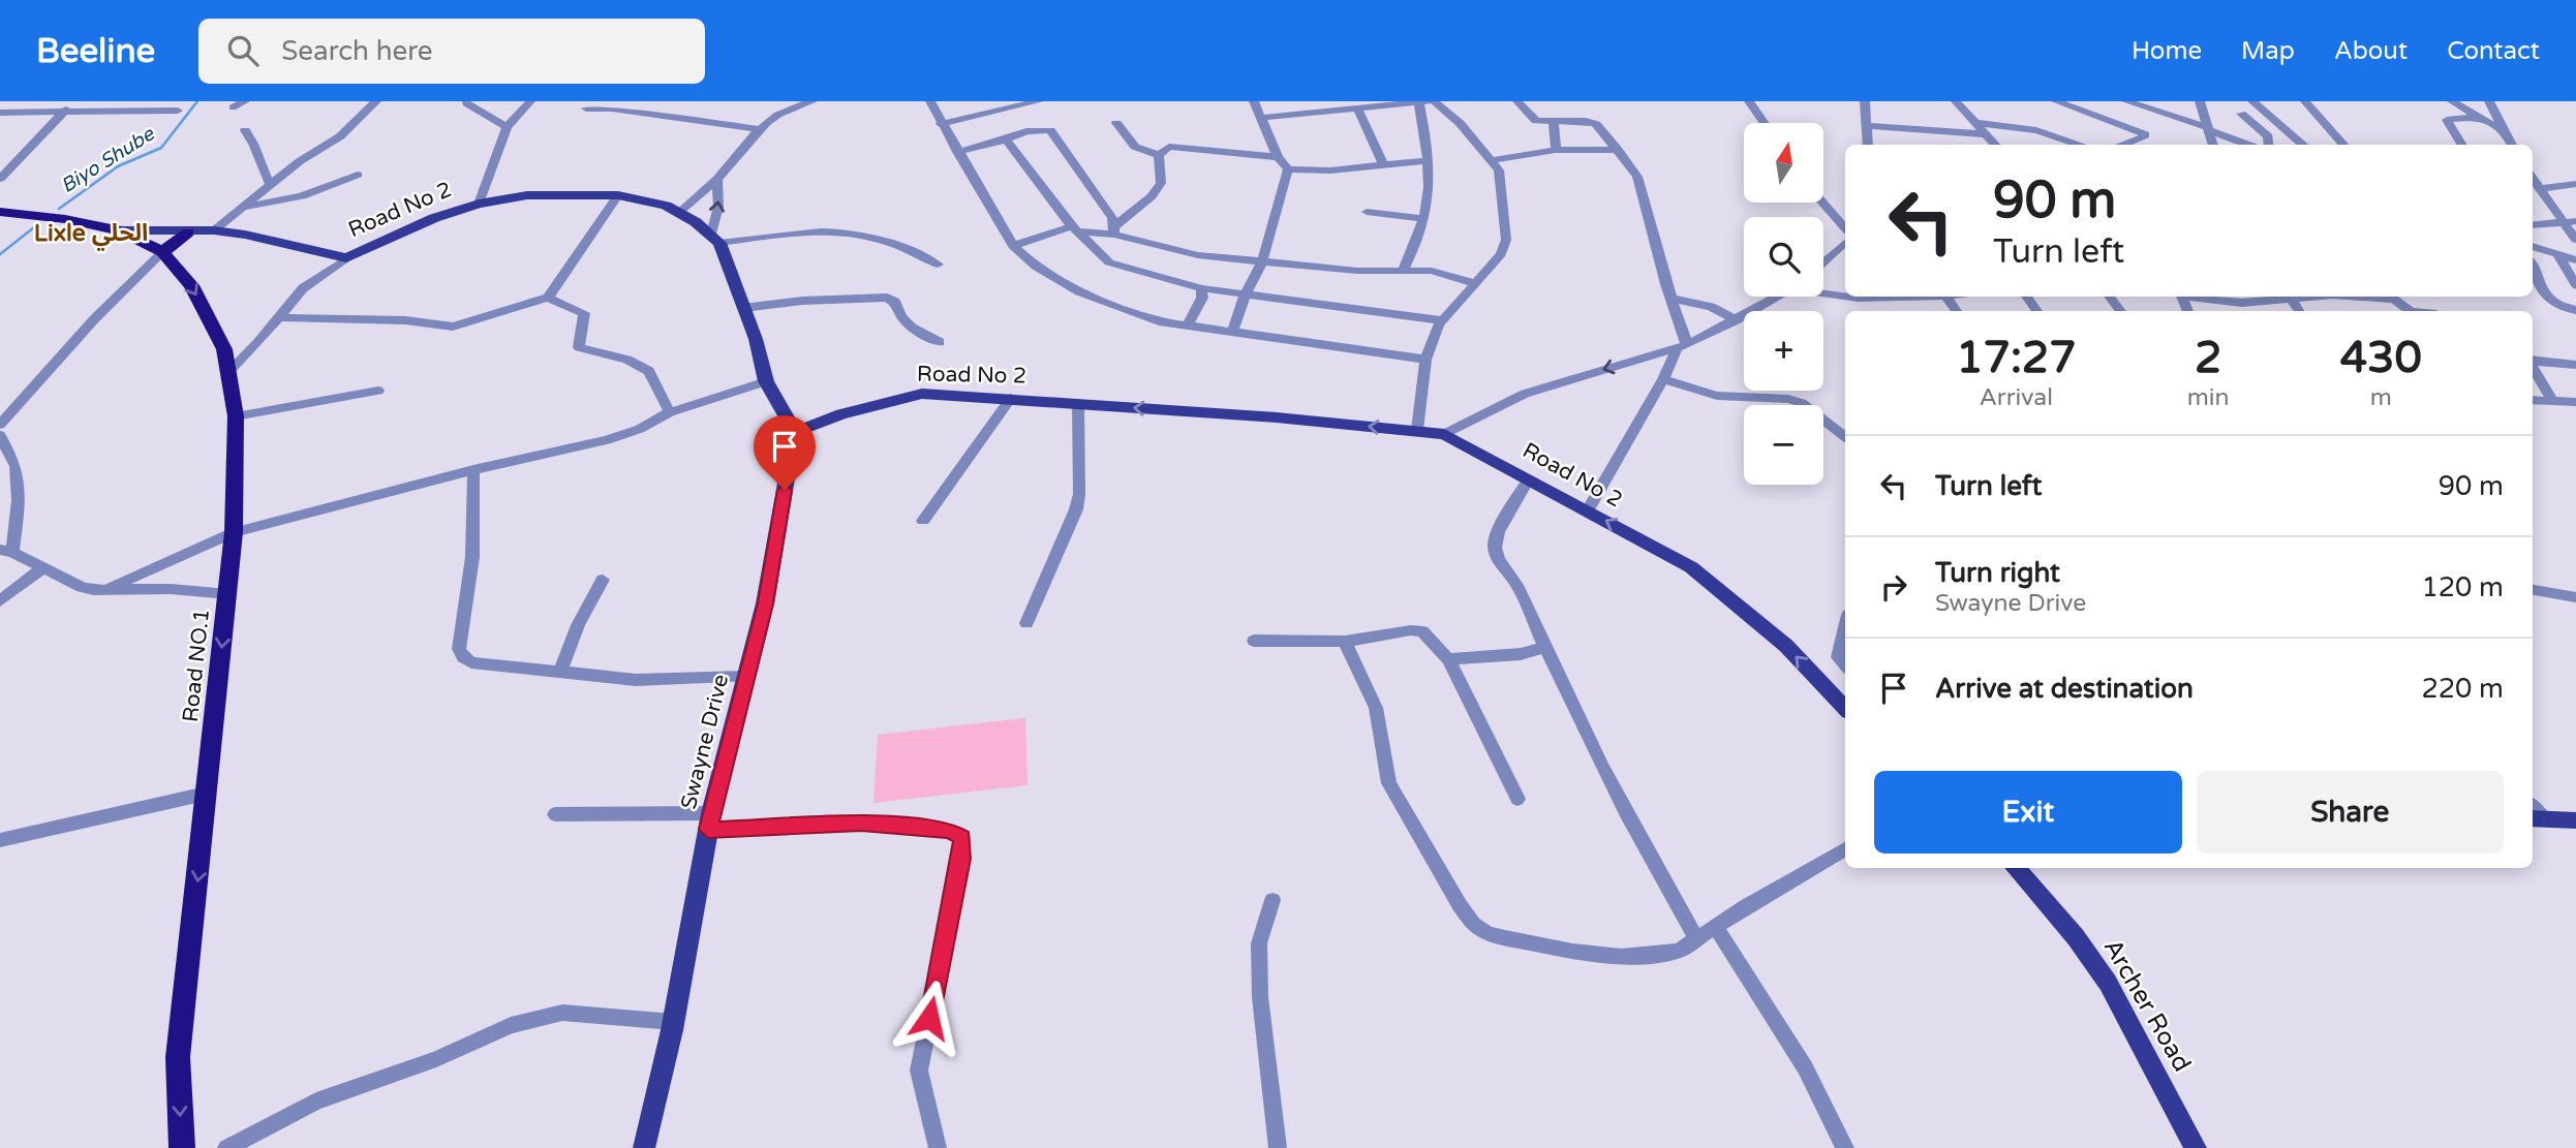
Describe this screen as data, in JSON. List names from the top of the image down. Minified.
{"streets":{"highway":["Road NO.1"],"main road":["Road No 2","Swayne Drive","Archer Road"]},"crossings":[["Road No 2","Road NO.1"],["Road No 2","Swayne Drive"]],"one_way":["Road No 2","Road NO.1"],"districts":["Lixle الحلي"],"water":["Biyo Shube"],"north":"top","page":{"header":"Beeline","search":"Search here","nav":["Home","Map","About","Contact"],"map_buttons":["+","−"],"turn":["90 m","Turn left"],"eta":["17:27","Arrival","2","min","430","m"],"list":[{"name":"Turn left","value":"90 m"},{"name":"Turn right","note":"Swayne Drive","value":"120 m"},{"name":"Arrive at destination","value":"220 m"}],"buttons":["Exit","Share"]}}
